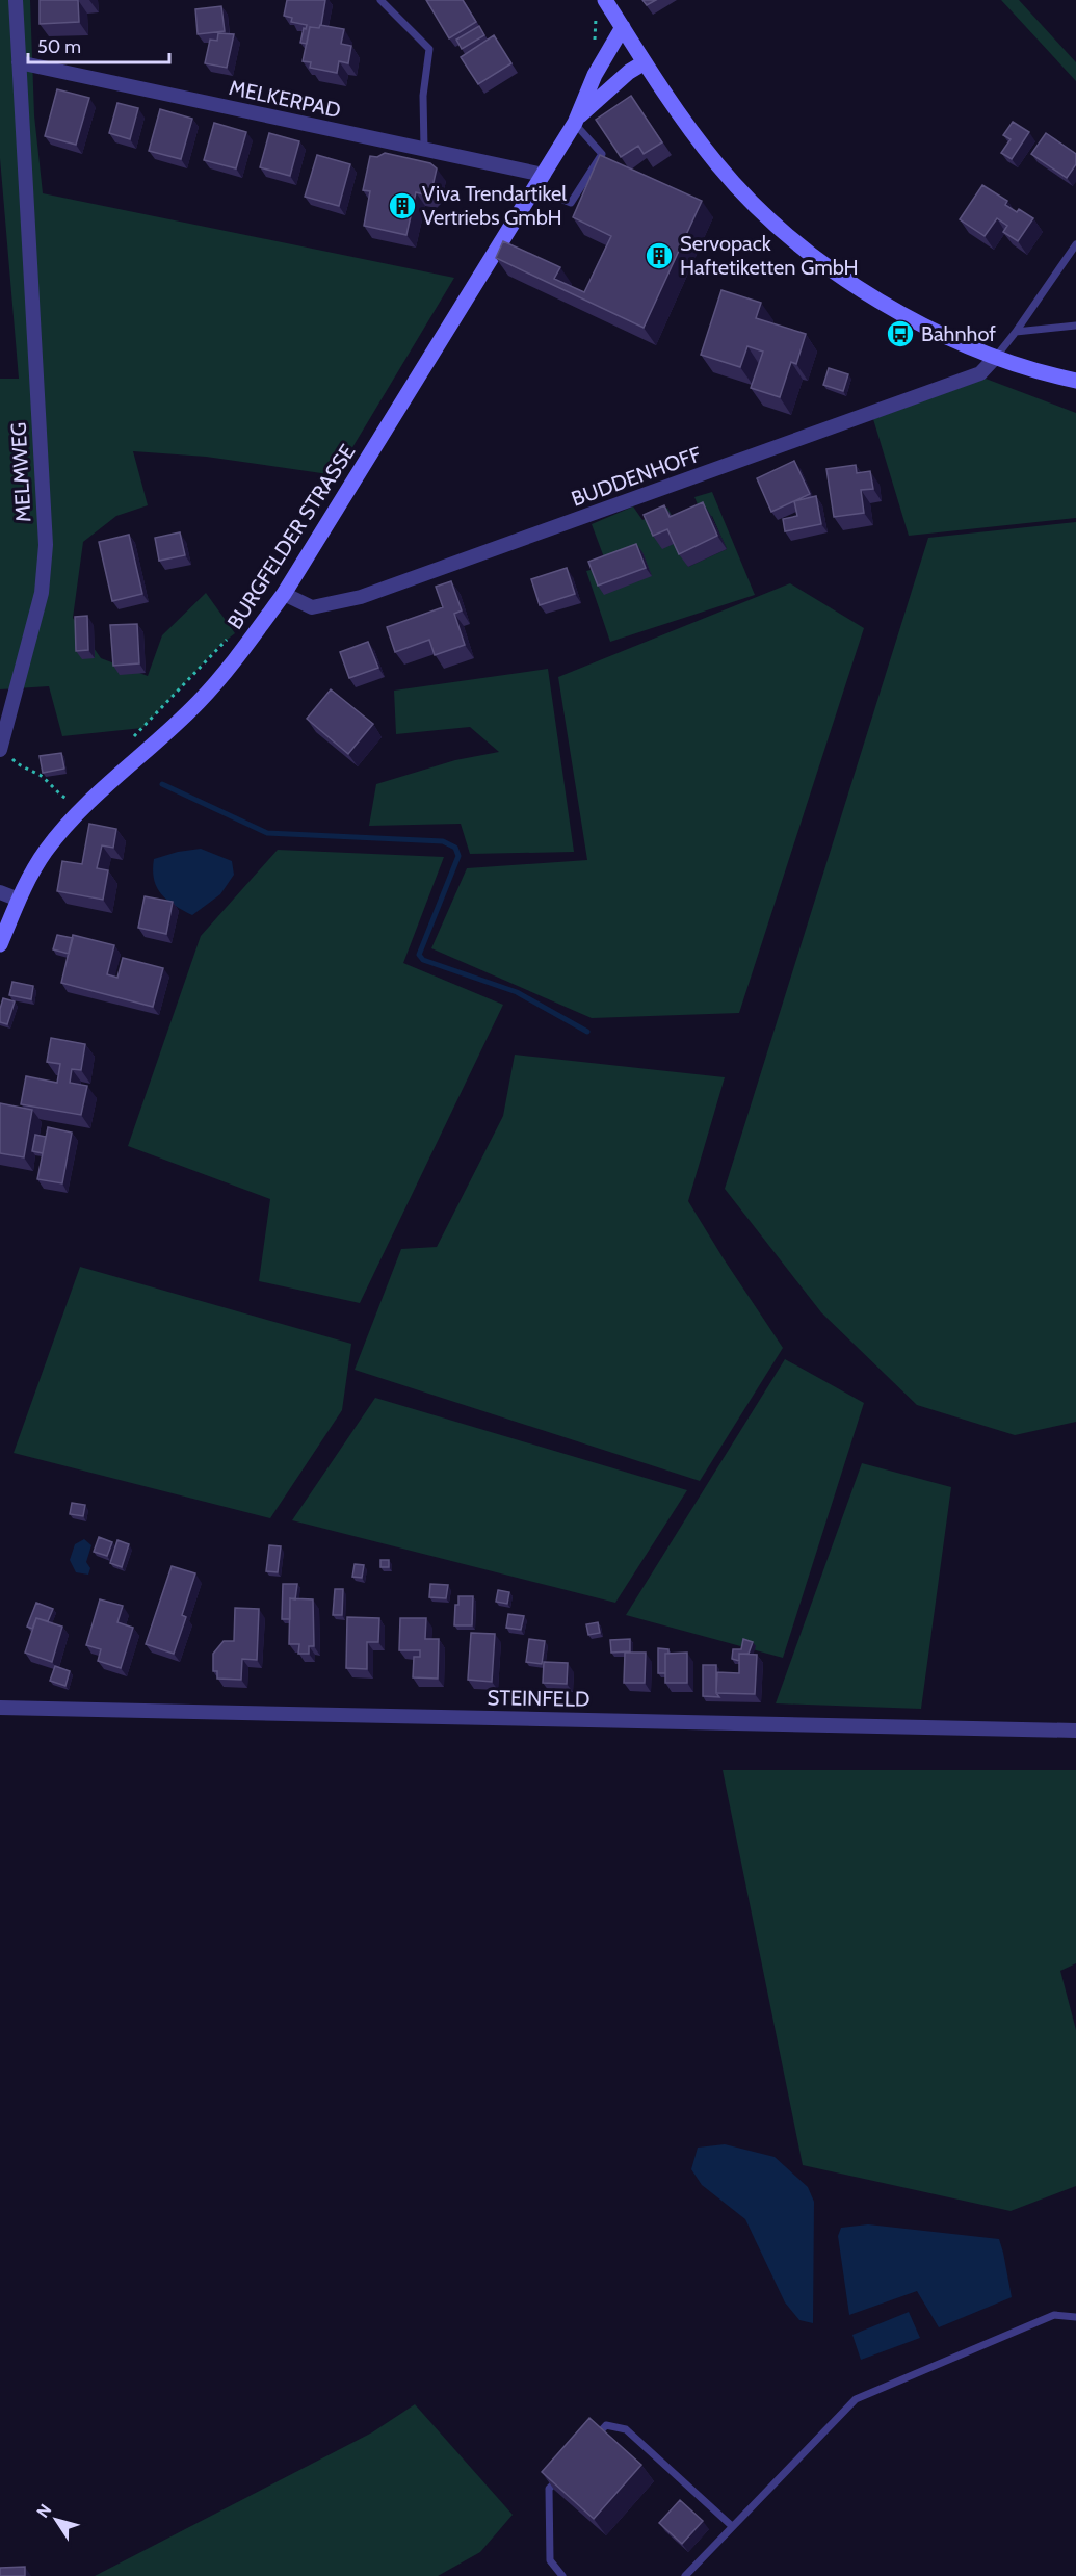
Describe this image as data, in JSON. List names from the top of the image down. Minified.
{"streets":{"street":["MELKERPAD","MELMWEG","BUDDENHOFF","BURGFELDER STRASSE","STEINFELD"]},"crossings":[["MELKERPAD","MELMWEG"],["MELKERPAD","BURGFELDER STRASSE"],["BUDDENHOFF","BURGFELDER STRASSE"]],"places":{"building":["Viva Trendartikel Vertriebs GmbH","Servopack Haftetiketten GmbH"],"bus stop":["Bahnhof"]},"scale_bar":"50 m","north":"top left"}
